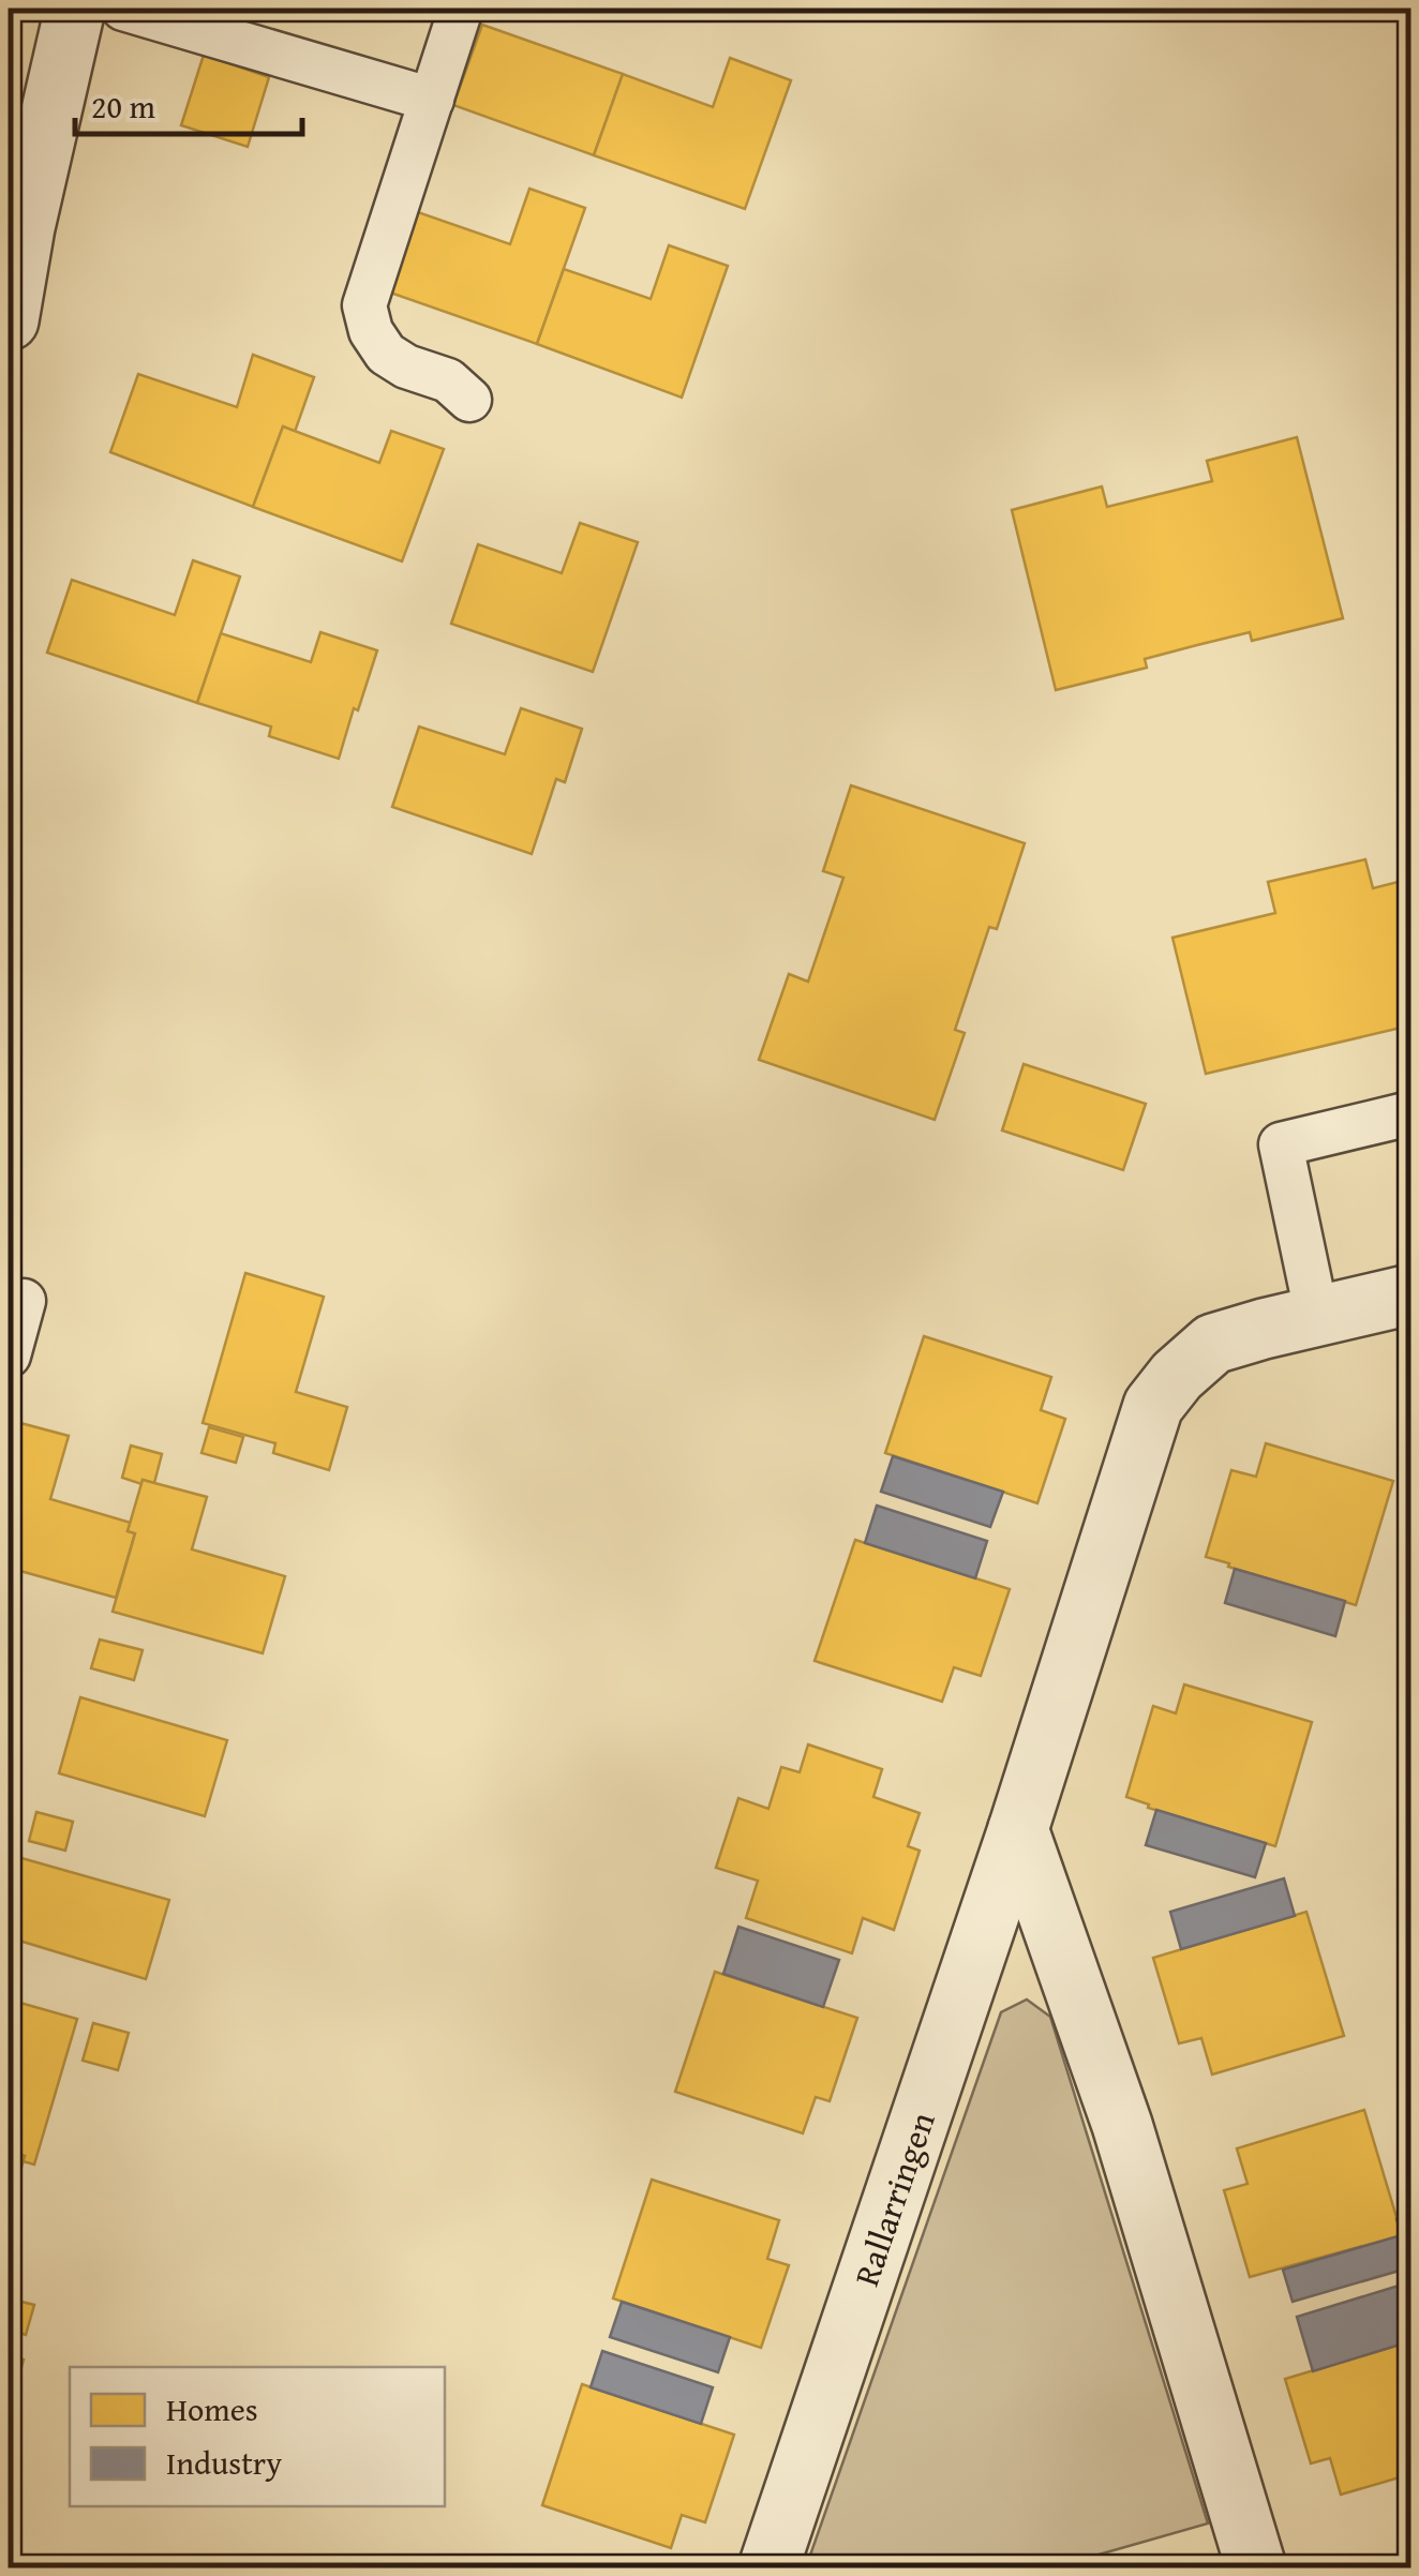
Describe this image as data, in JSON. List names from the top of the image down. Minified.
{"streets":{"street":["Rallarringen"]},"legend":["Homes","Industry"],"scale_bar":"20 m"}
